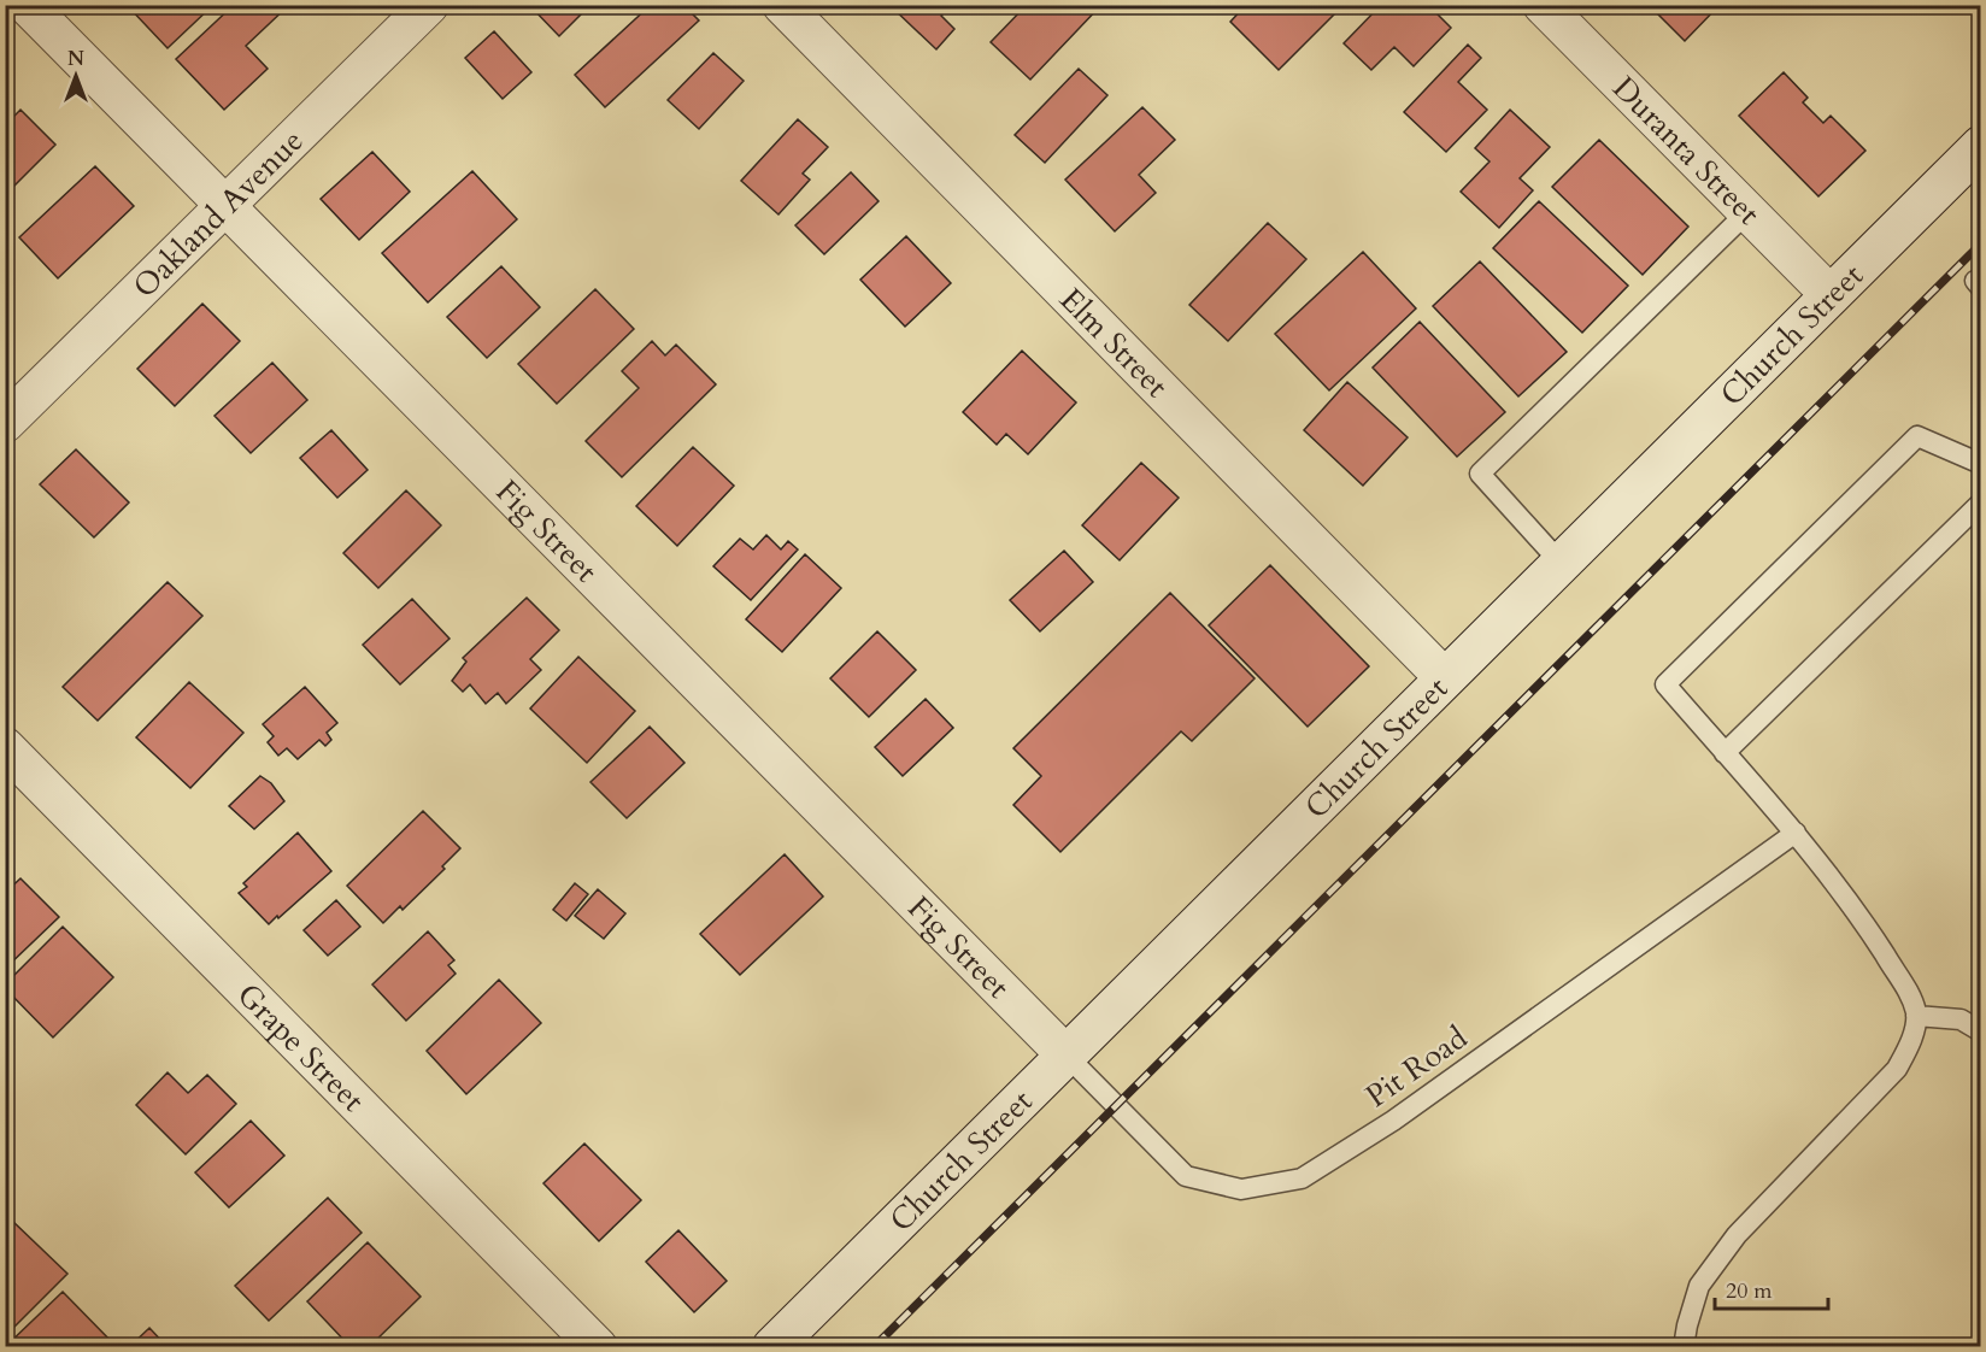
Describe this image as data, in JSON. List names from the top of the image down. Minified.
{"streets":{"street":["Duranta Street","Oakland Avenue","Church Street","Elm Street","Fig Street","Grape Street"],"lane":["Pit Road"]},"crossings":[["Duranta Street","Church Street"],["Oakland Avenue","Fig Street"],["Church Street","Elm Street"],["Church Street","Fig Street"],["Church Street","Pit Road"],["Fig Street","Pit Road"]],"scale_bar":"20 m","north":"top"}
